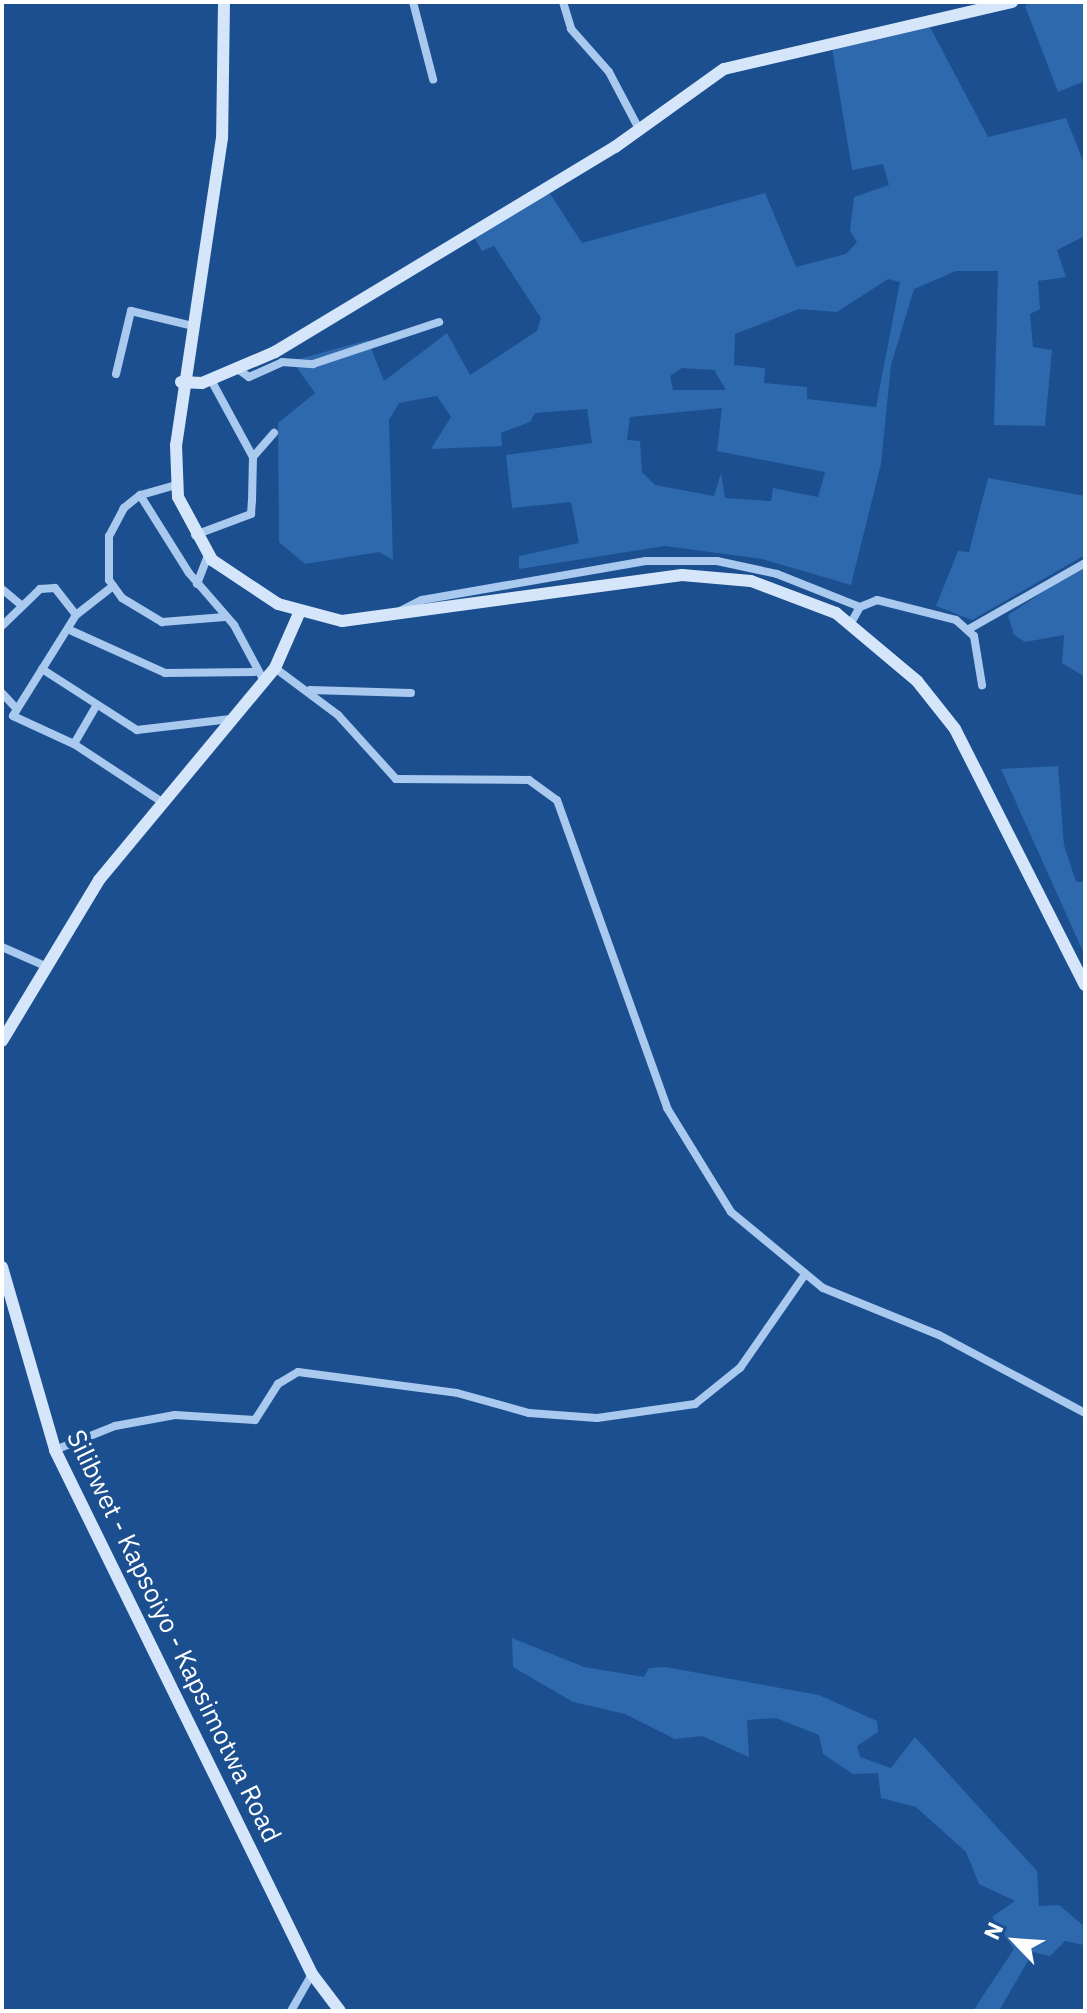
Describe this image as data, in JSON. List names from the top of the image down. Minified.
{"streets":{"street":["Silibwet - Kapsoiyo - Kapsimotwa Road"]},"north":"top left"}
